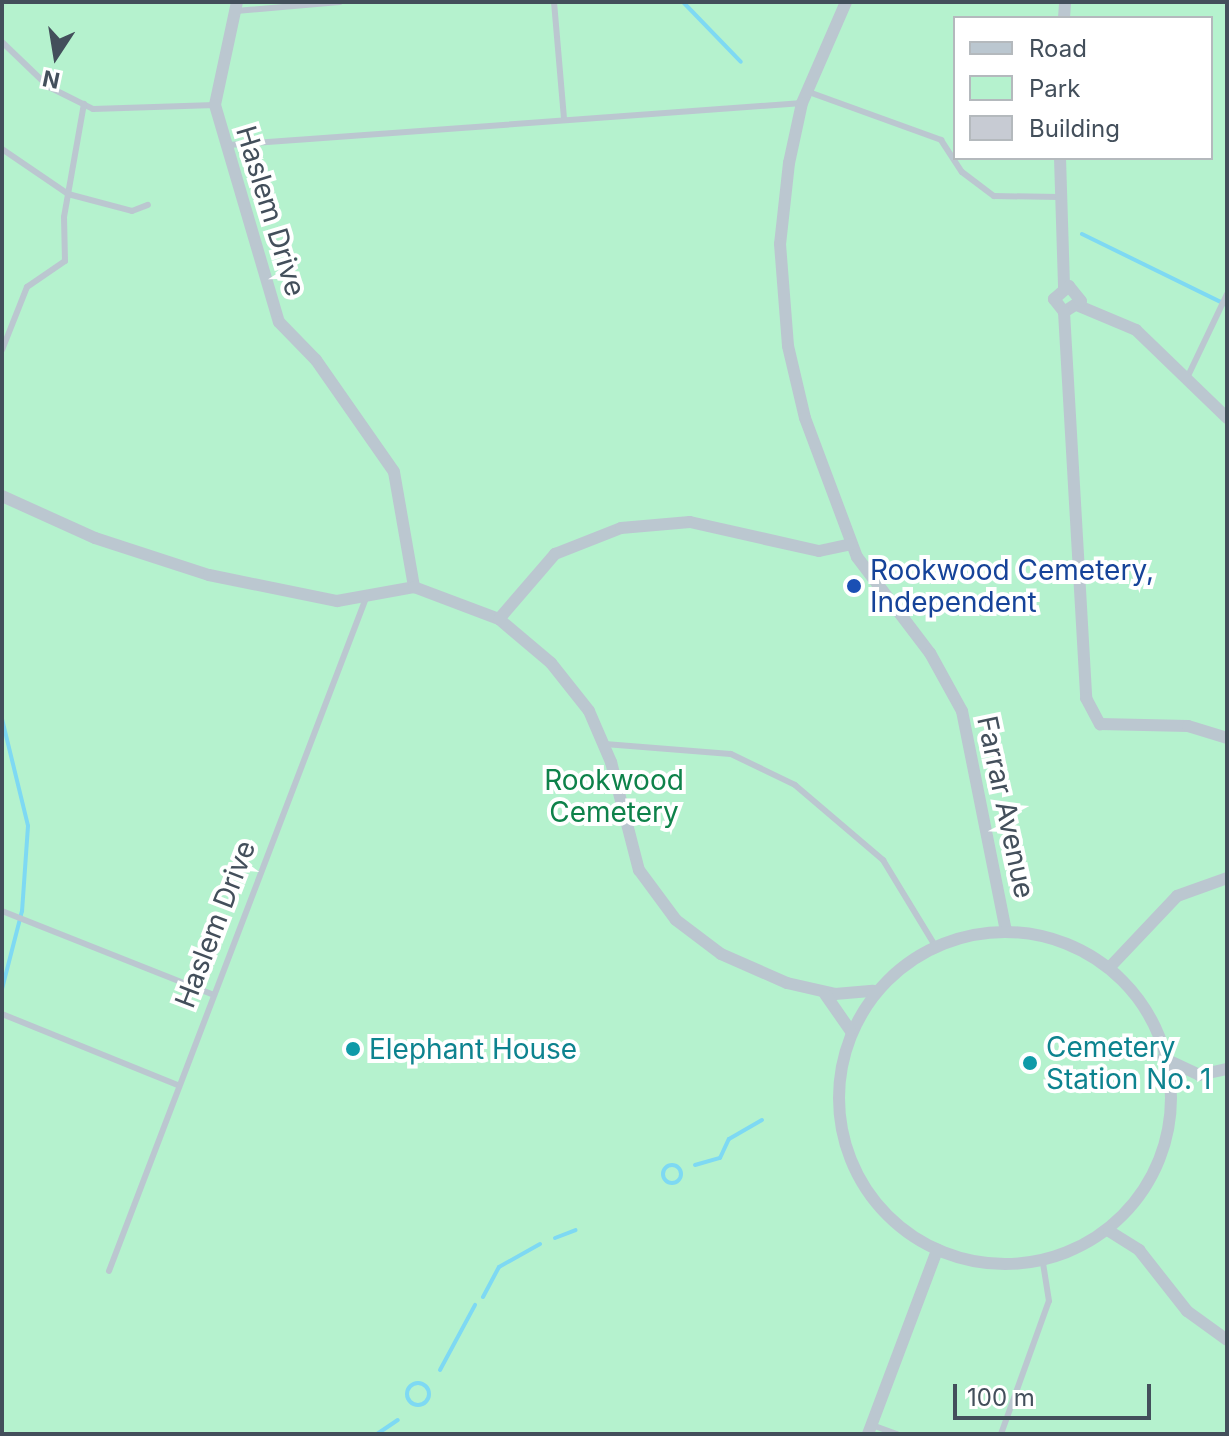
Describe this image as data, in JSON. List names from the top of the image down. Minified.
{"streets":{"street":["Haslem Drive","Farrar Avenue"]},"parks":["Rookwood Cemetery"],"places":["Rookwood Cemetery, Independent","Elephant House","Cemetery Station No. 1"],"legend":["Road","Park","Building"],"scale_bar":"100 m","north":"bottom"}
